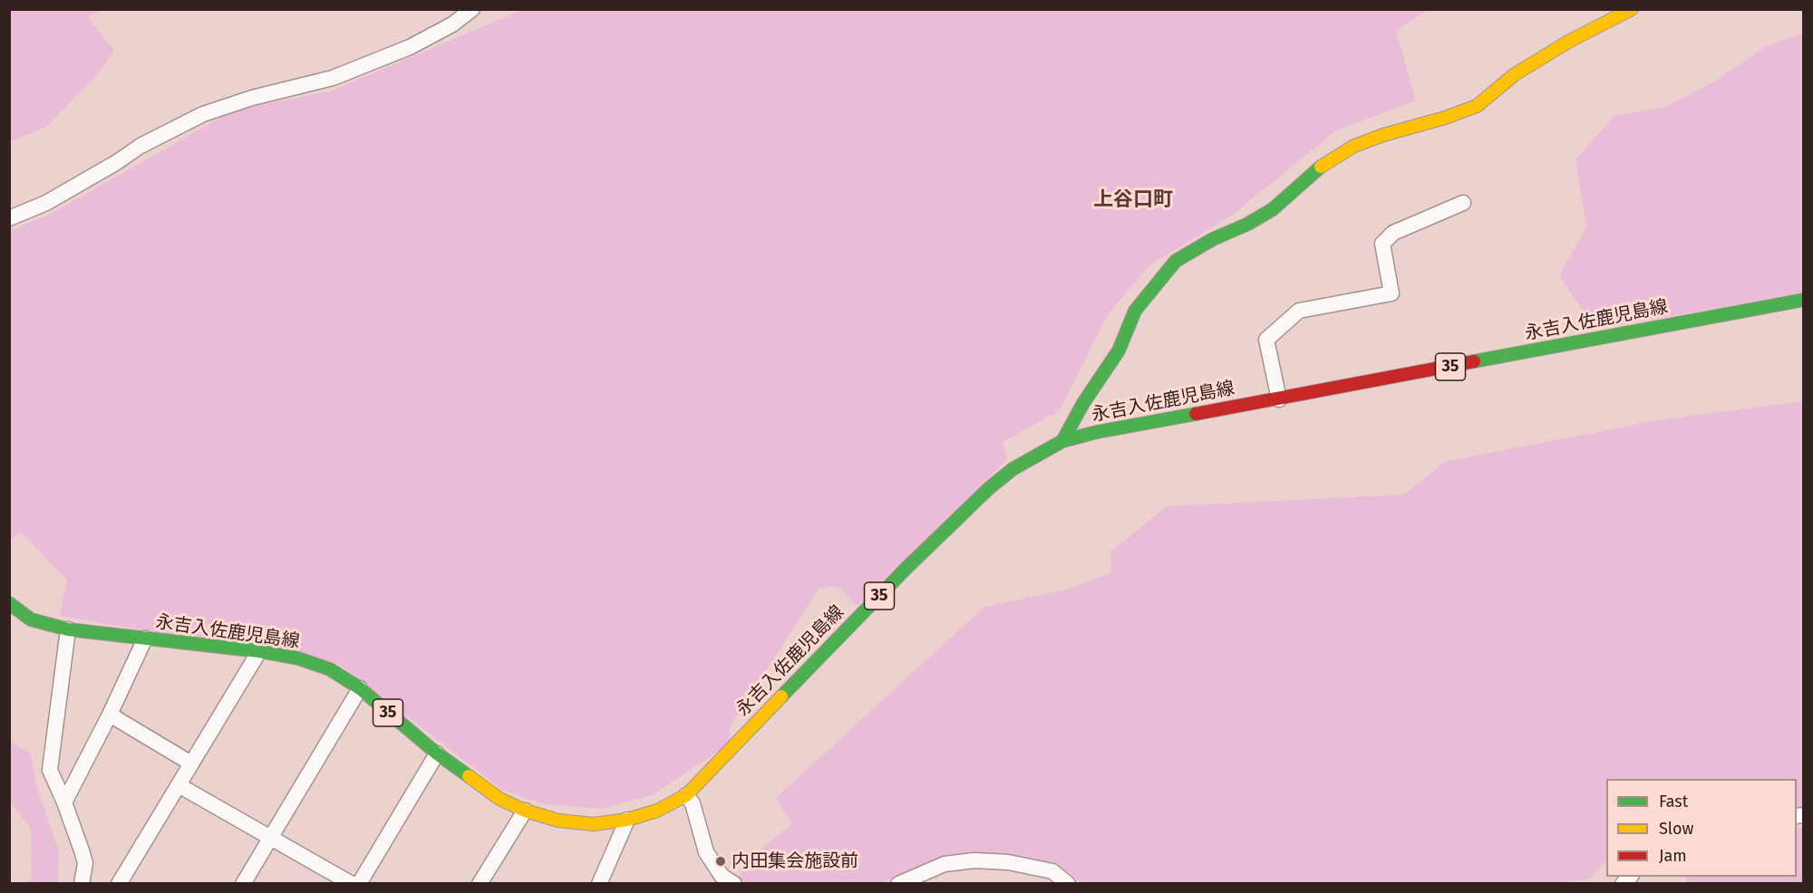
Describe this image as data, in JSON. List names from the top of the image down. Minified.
{"streets":{"main road":["永吉入佐鹿児島線","35"]},"districts":["上谷口町"],"places":["内田集会施設前"],"legend":["Fast","Slow","Jam"]}
